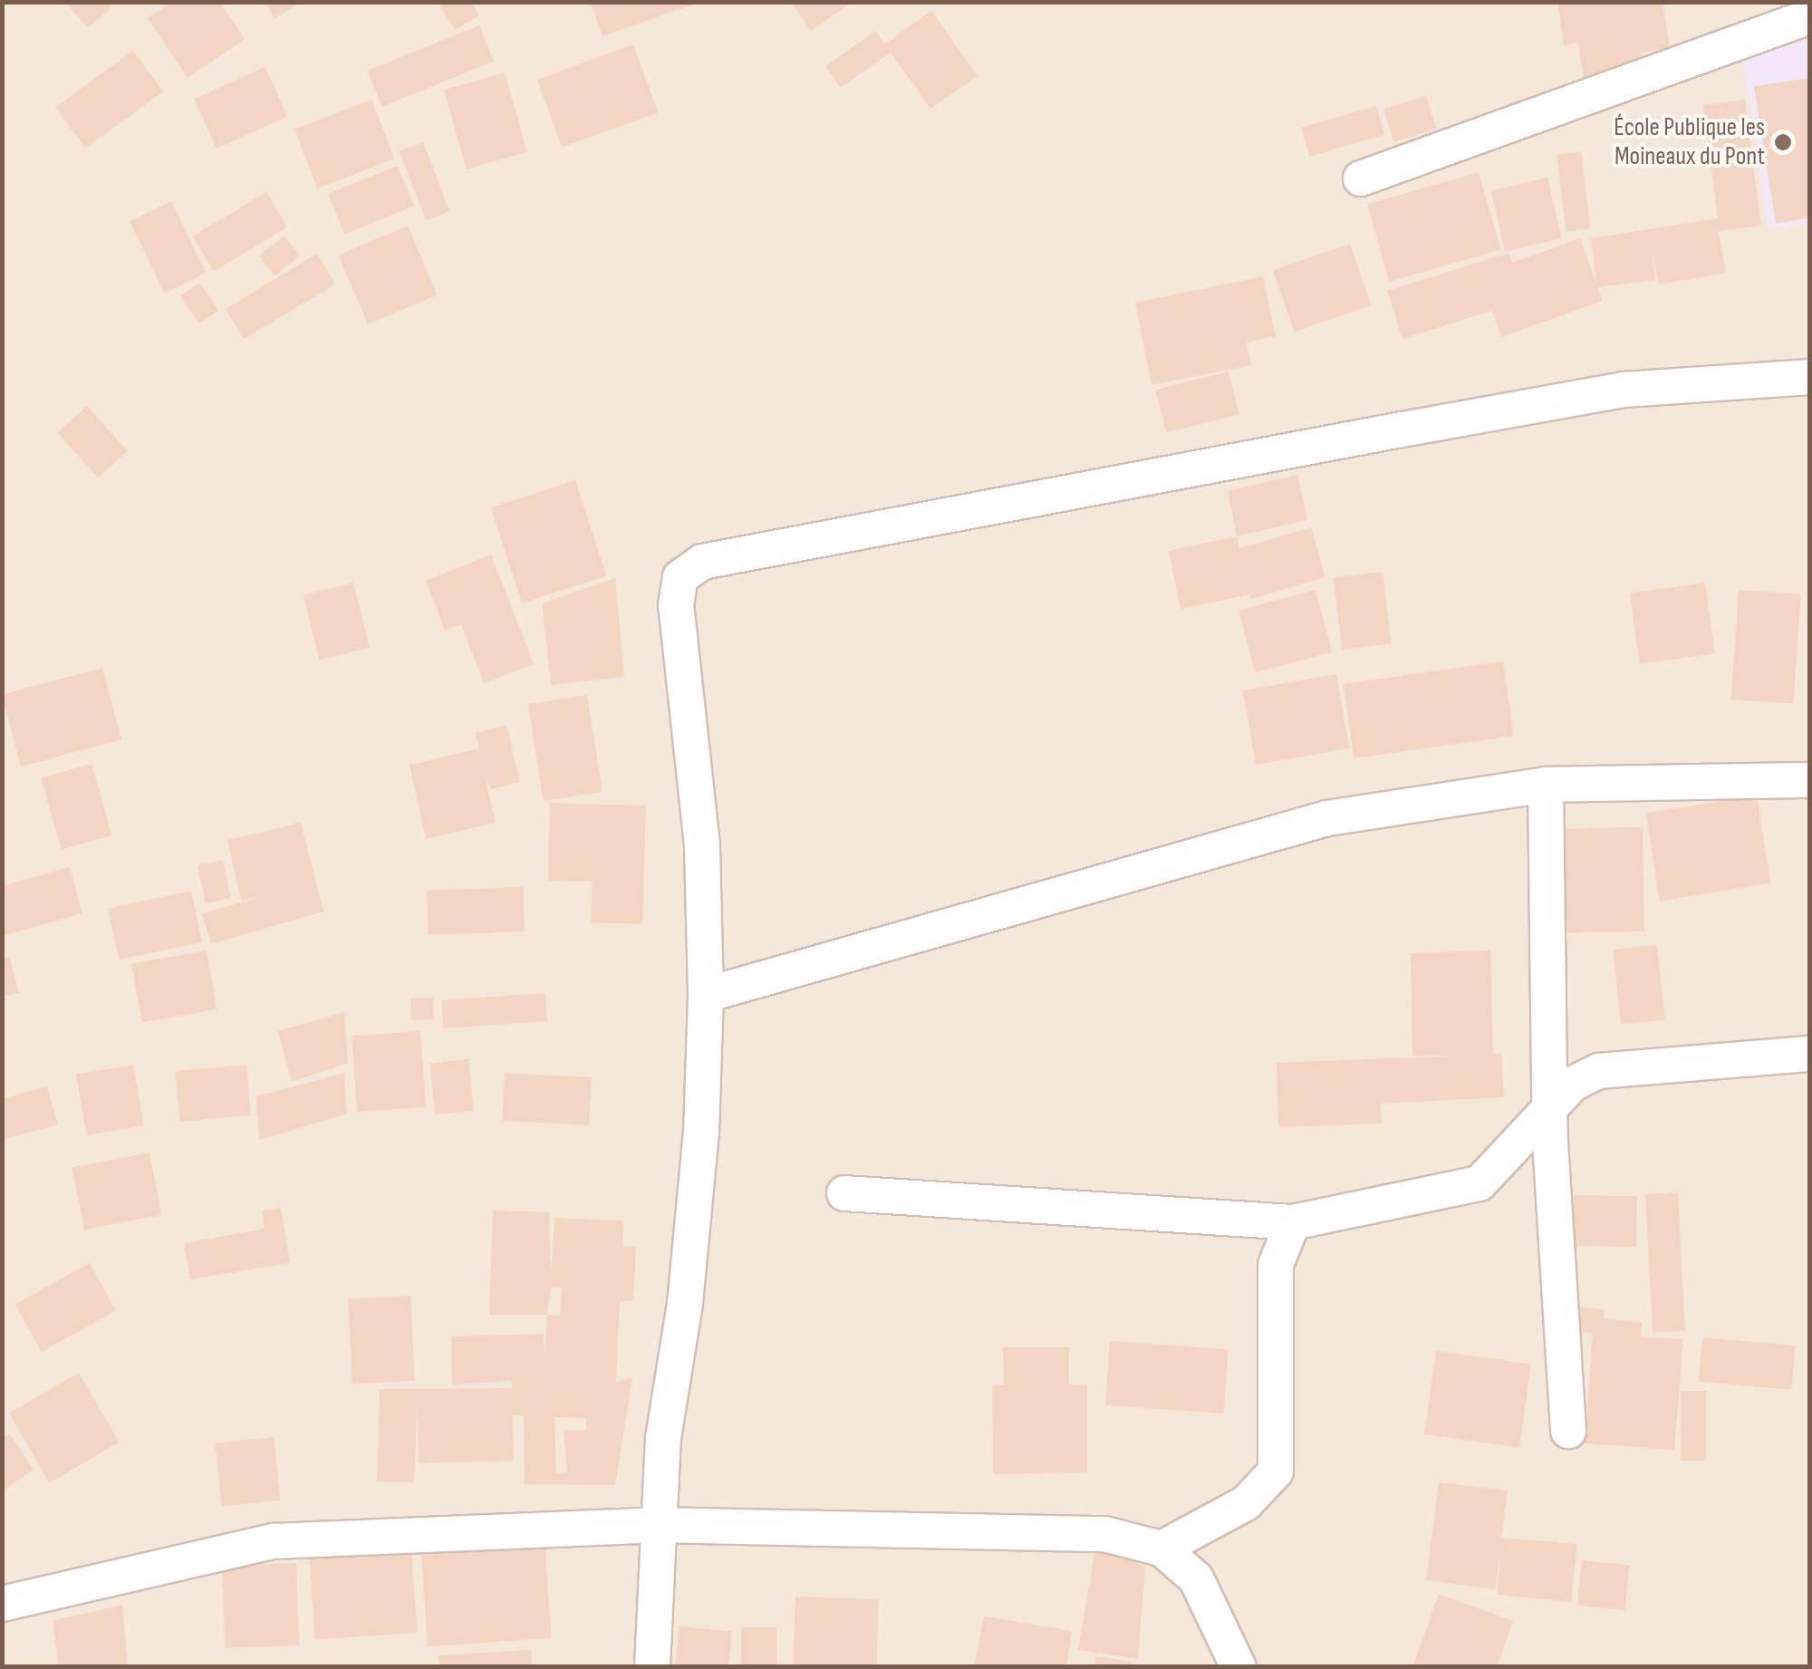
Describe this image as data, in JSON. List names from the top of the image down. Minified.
{"places":["École Publique les Moineaux du Pont"]}
